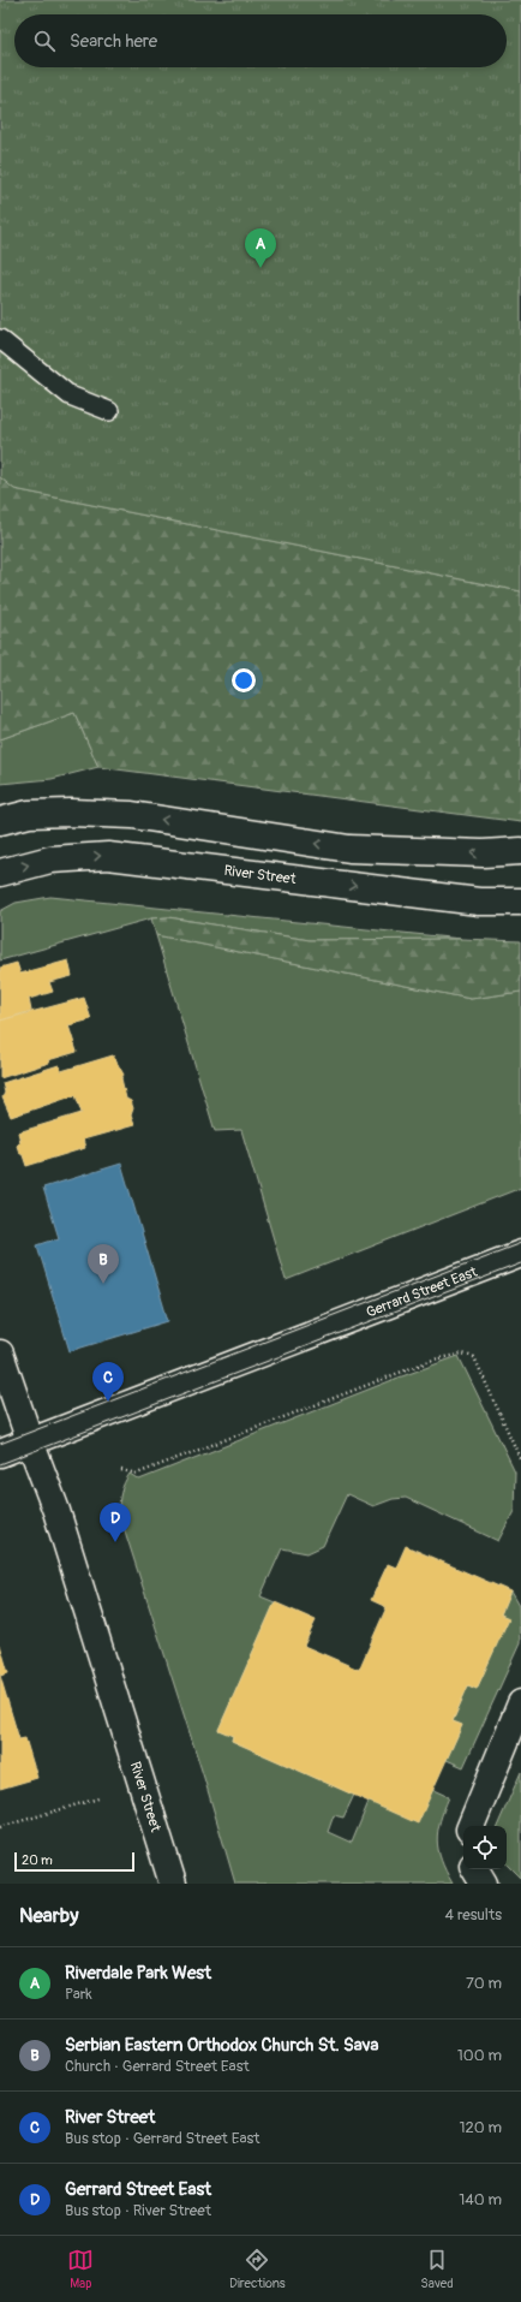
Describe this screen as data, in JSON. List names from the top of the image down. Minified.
{"streets":{"main road":["River Street","Gerrard Street East"]},"crossings":[["River Street","Gerrard Street East"]],"scale_bar":"20 m","page":{"search":"Search here","pins":["A","B","C","D"],"scale":"20 m","heading":["Nearby","4 results"],"list":[{"mark":"A","name":"Riverdale Park West","note":"Park","value":"70 m"},{"mark":"B","name":"Serbian Eastern Orthodox Church St. Sava","note":"Church · Gerrard Street East","value":"100 m"},{"mark":"C","name":"River Street","note":"Bus stop · Gerrard Street East","value":"120 m"},{"mark":"D","name":"Gerrard Street East","note":"Bus stop · River Street","value":"140 m"}],"nav":["Map","Directions","Saved"]}}
